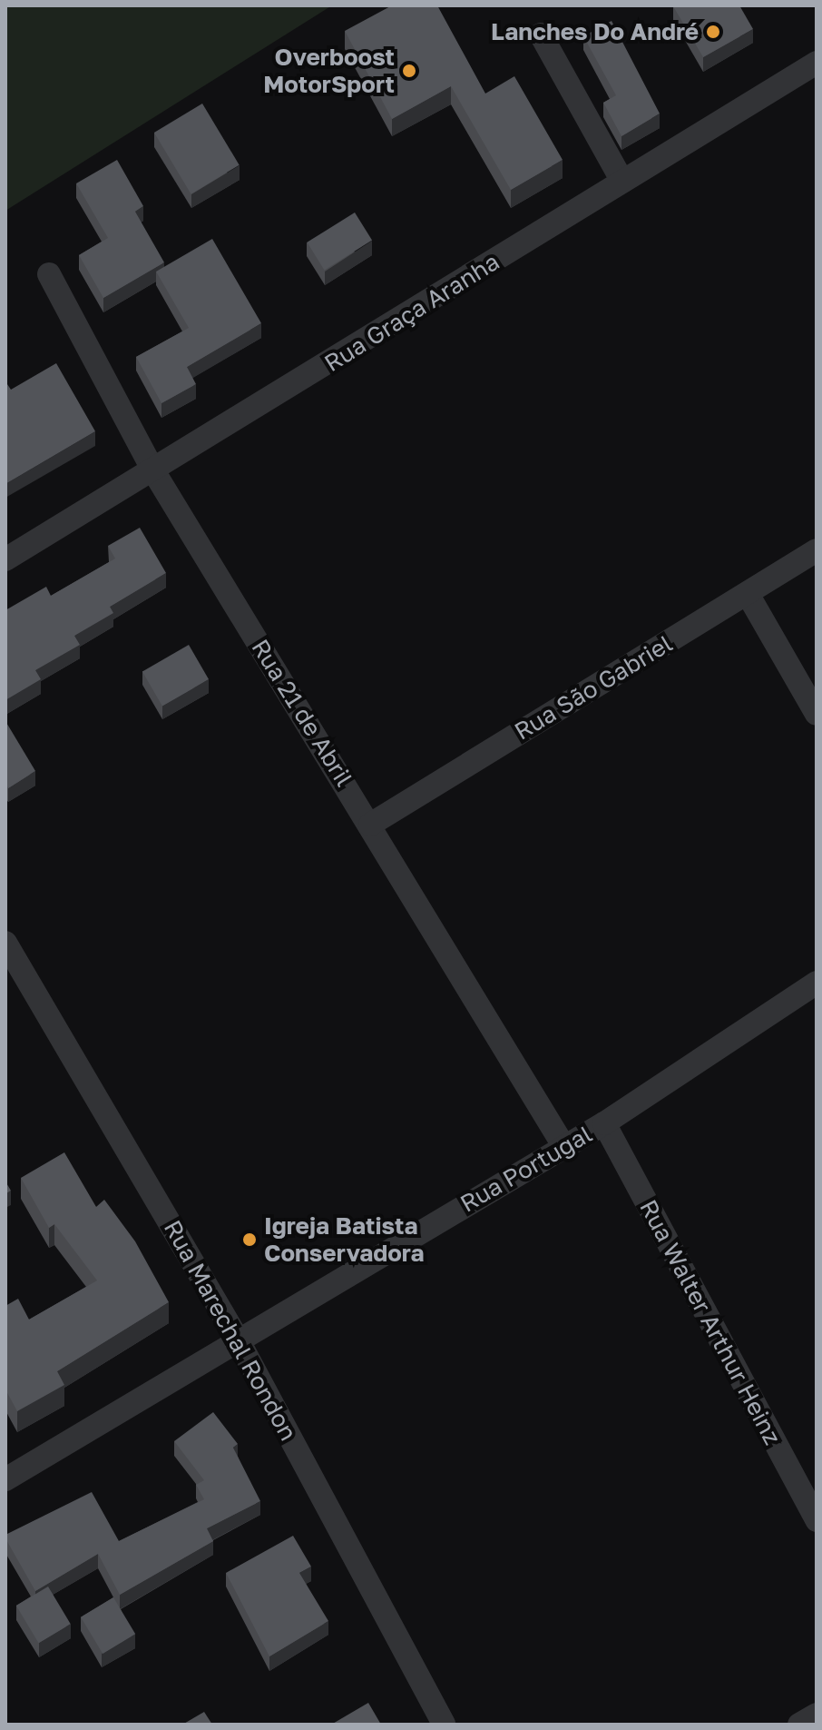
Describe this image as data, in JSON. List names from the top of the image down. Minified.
{"streets":{"street":["Rua Graça Aranha","Rua São Gabriel","Rua 21 de Abril","Rua Portugal","Rua Walter Arthur Heinz","Rua Marechal Rondon"]},"crossings":[["Rua Graça Aranha","Rua 21 de Abril"],["Rua São Gabriel","Rua 21 de Abril"],["Rua 21 de Abril","Rua Portugal"],["Rua Portugal","Rua Walter Arthur Heinz"],["Rua Portugal","Rua Marechal Rondon"]],"places":["Lanches Do André","Overboost MotorSport","Igreja Batista Conservadora"]}
